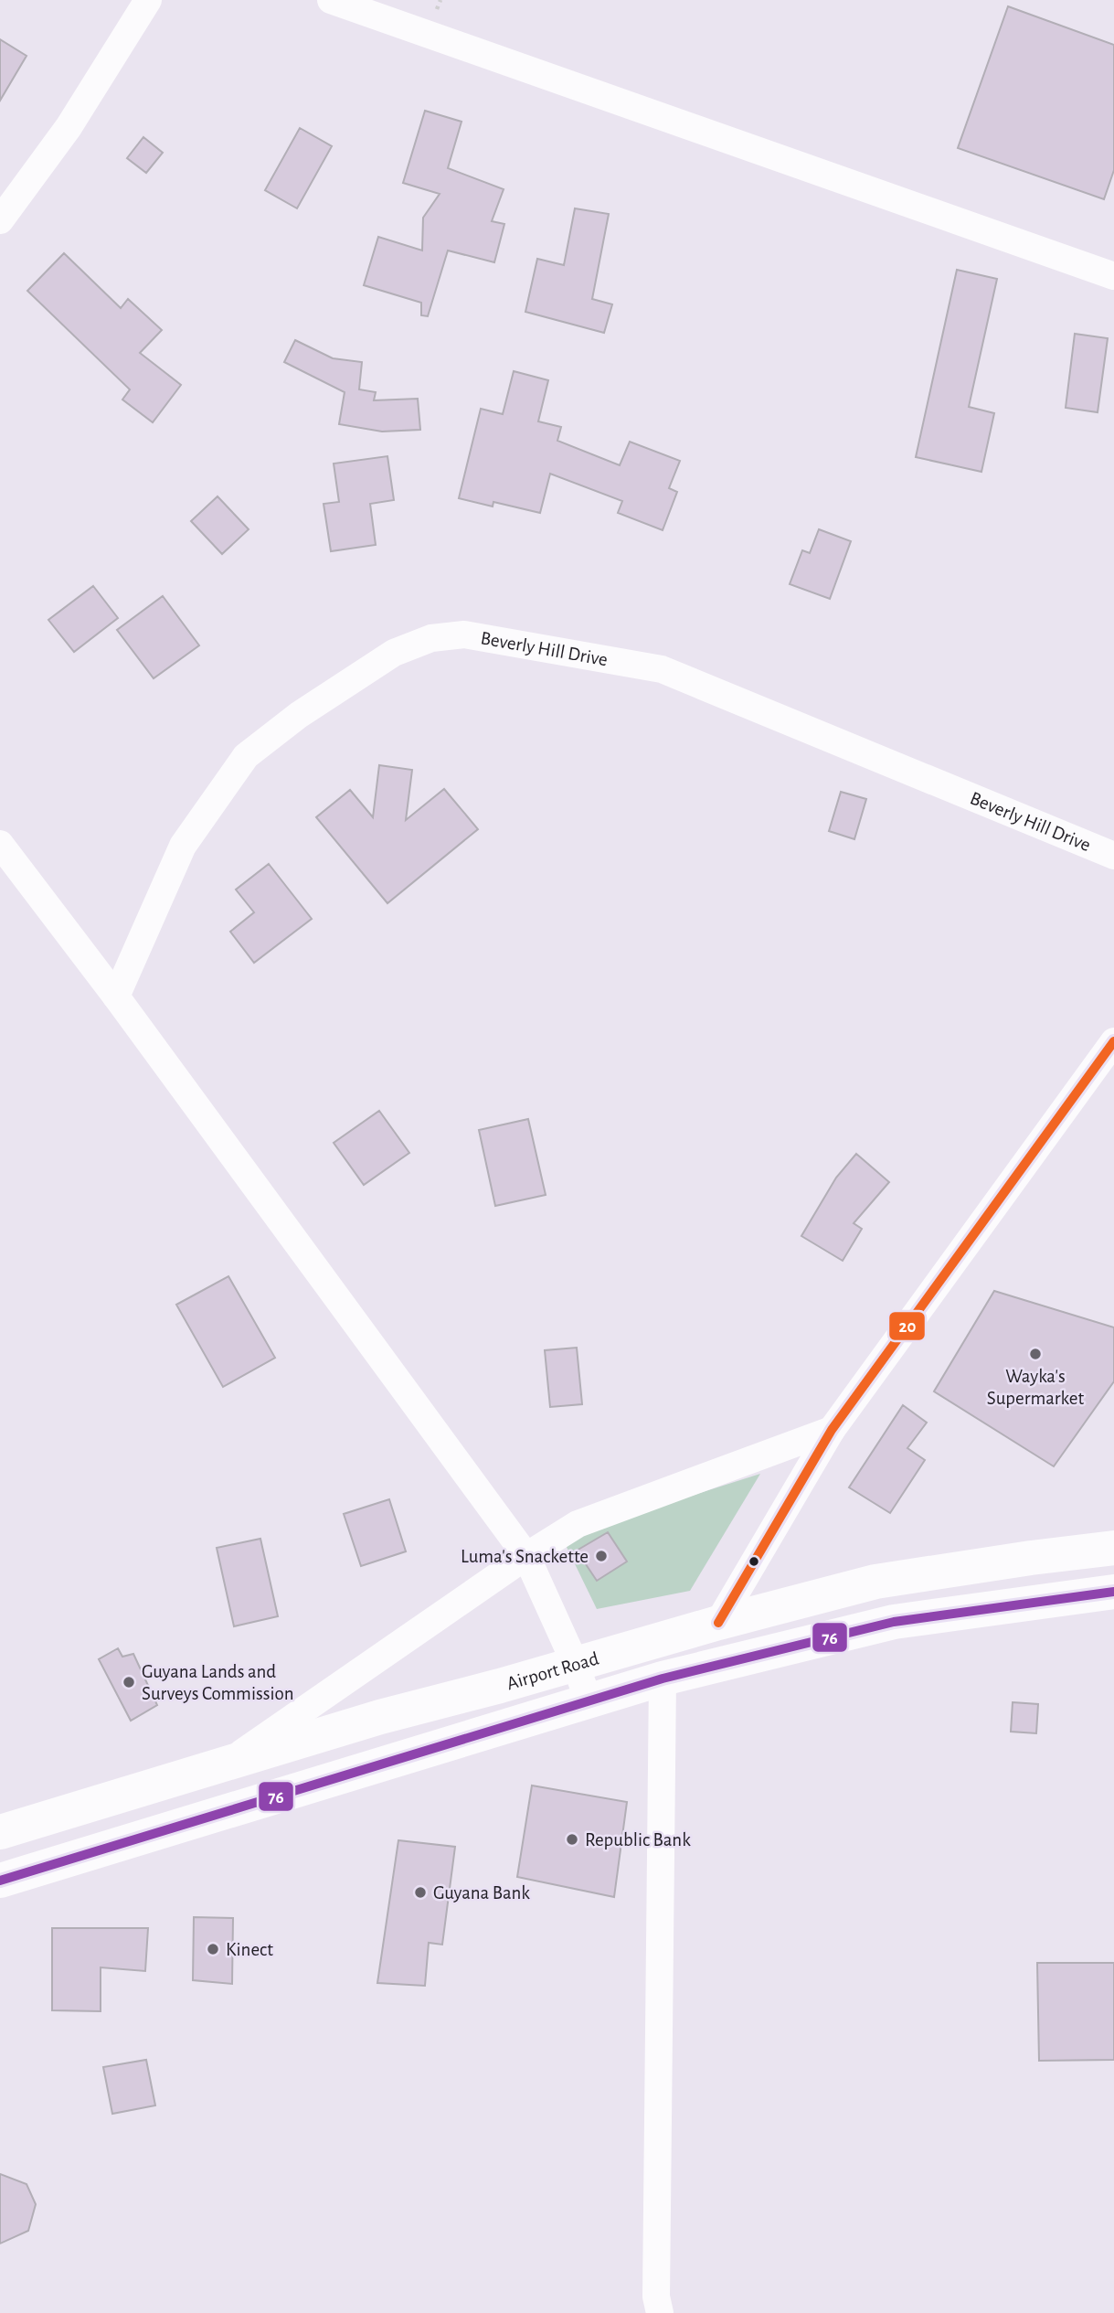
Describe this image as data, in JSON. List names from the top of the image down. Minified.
{"streets":{"street":["Beverly Hill Drive","Airport Road"]},"places":["Wayka's Supermarket","Luma's Snackette","Guyana Lands and Surveys Commission","Republic Bank","Guyana Bank","Kinect"],"lines":["transit line 20","transit line 76"]}
